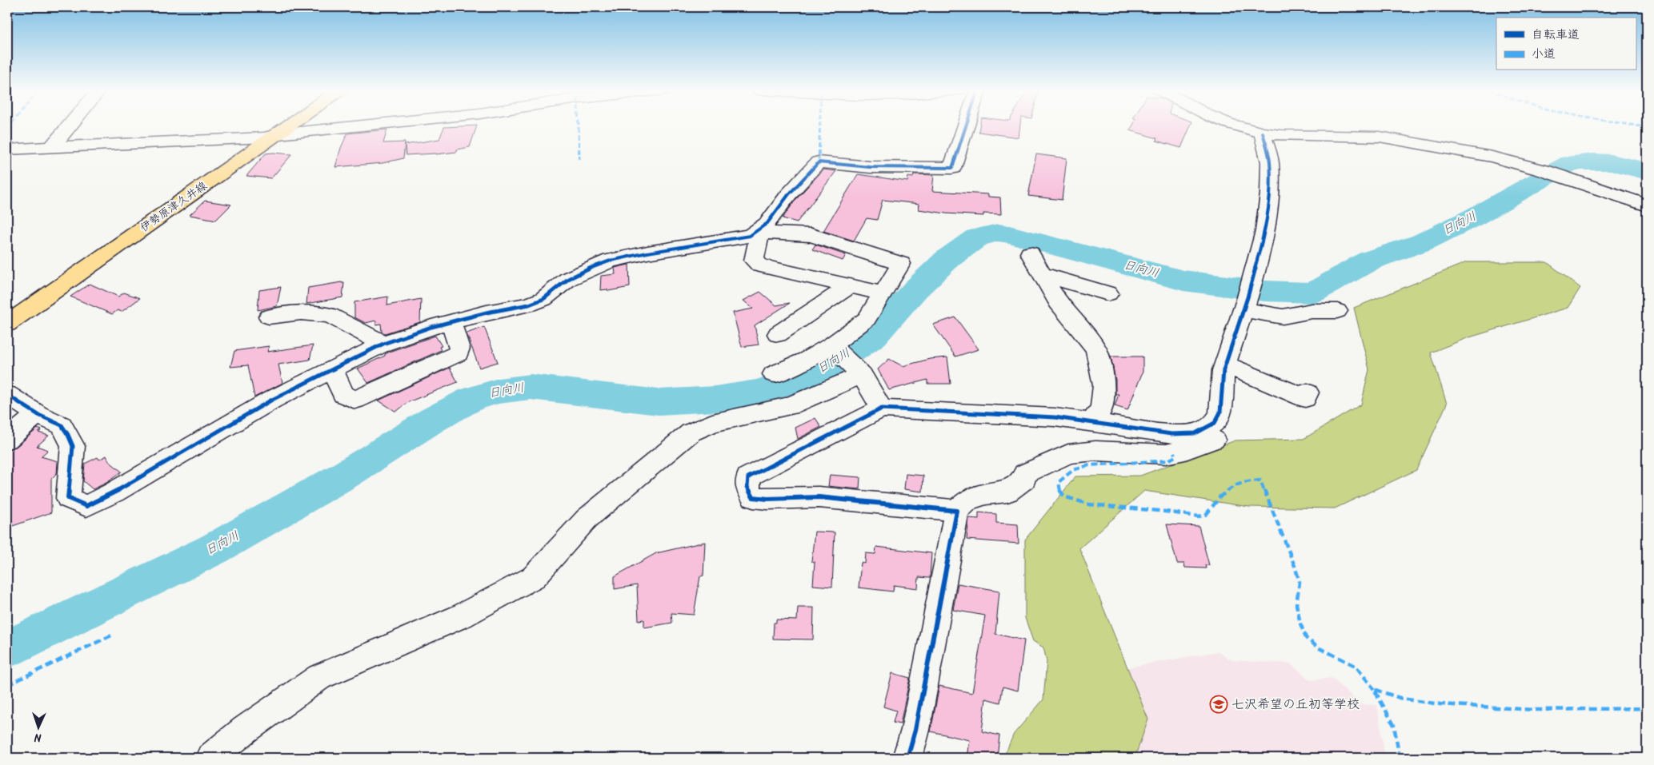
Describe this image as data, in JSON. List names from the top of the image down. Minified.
{"streets":{"main road":["伊勢原津久井線"]},"water":["日向川"],"places":{"school or university":["七沢希望の丘初等学校"]},"legend":["自転車道","小道"],"north":"bottom"}
